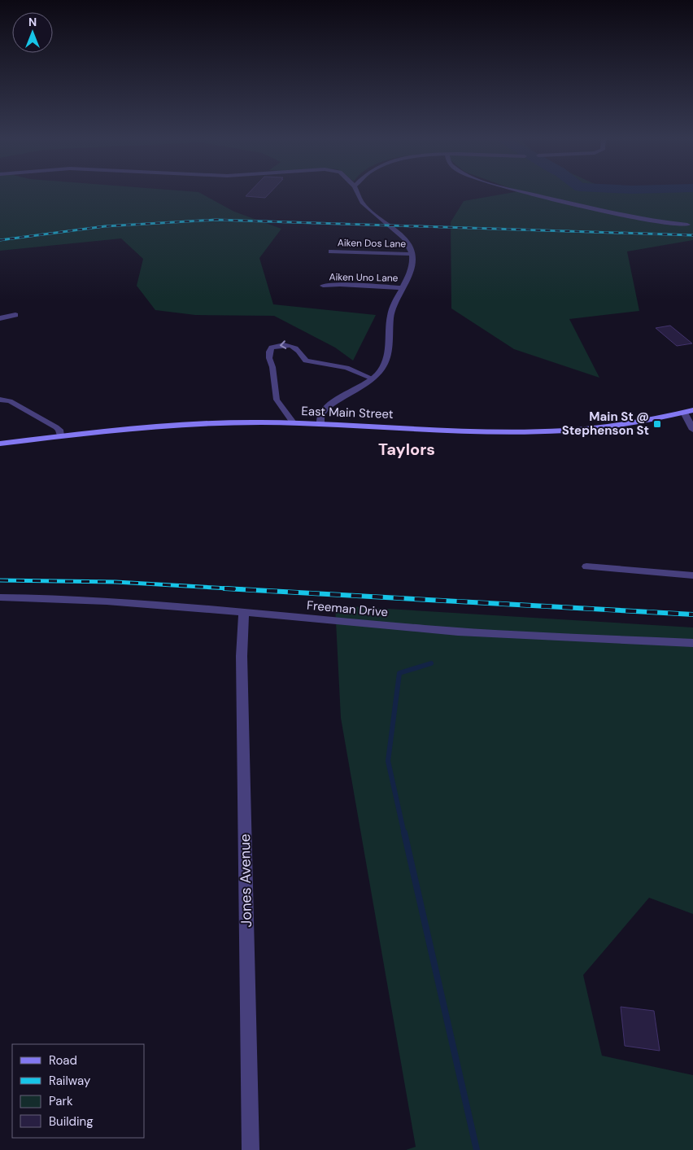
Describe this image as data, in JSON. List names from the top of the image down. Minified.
{"streets":{"street":["Aiken Dos Lane","Aiken Uno Lane","East Main Street","Freeman Drive","Jones Avenue"]},"crossings":[["Freeman Drive","Jones Avenue"]],"districts":["Taylors"],"places":{"transit":["Main St @ Stephenson St"]},"legend":["Road","Railway","Park","Building"],"north":"top"}
